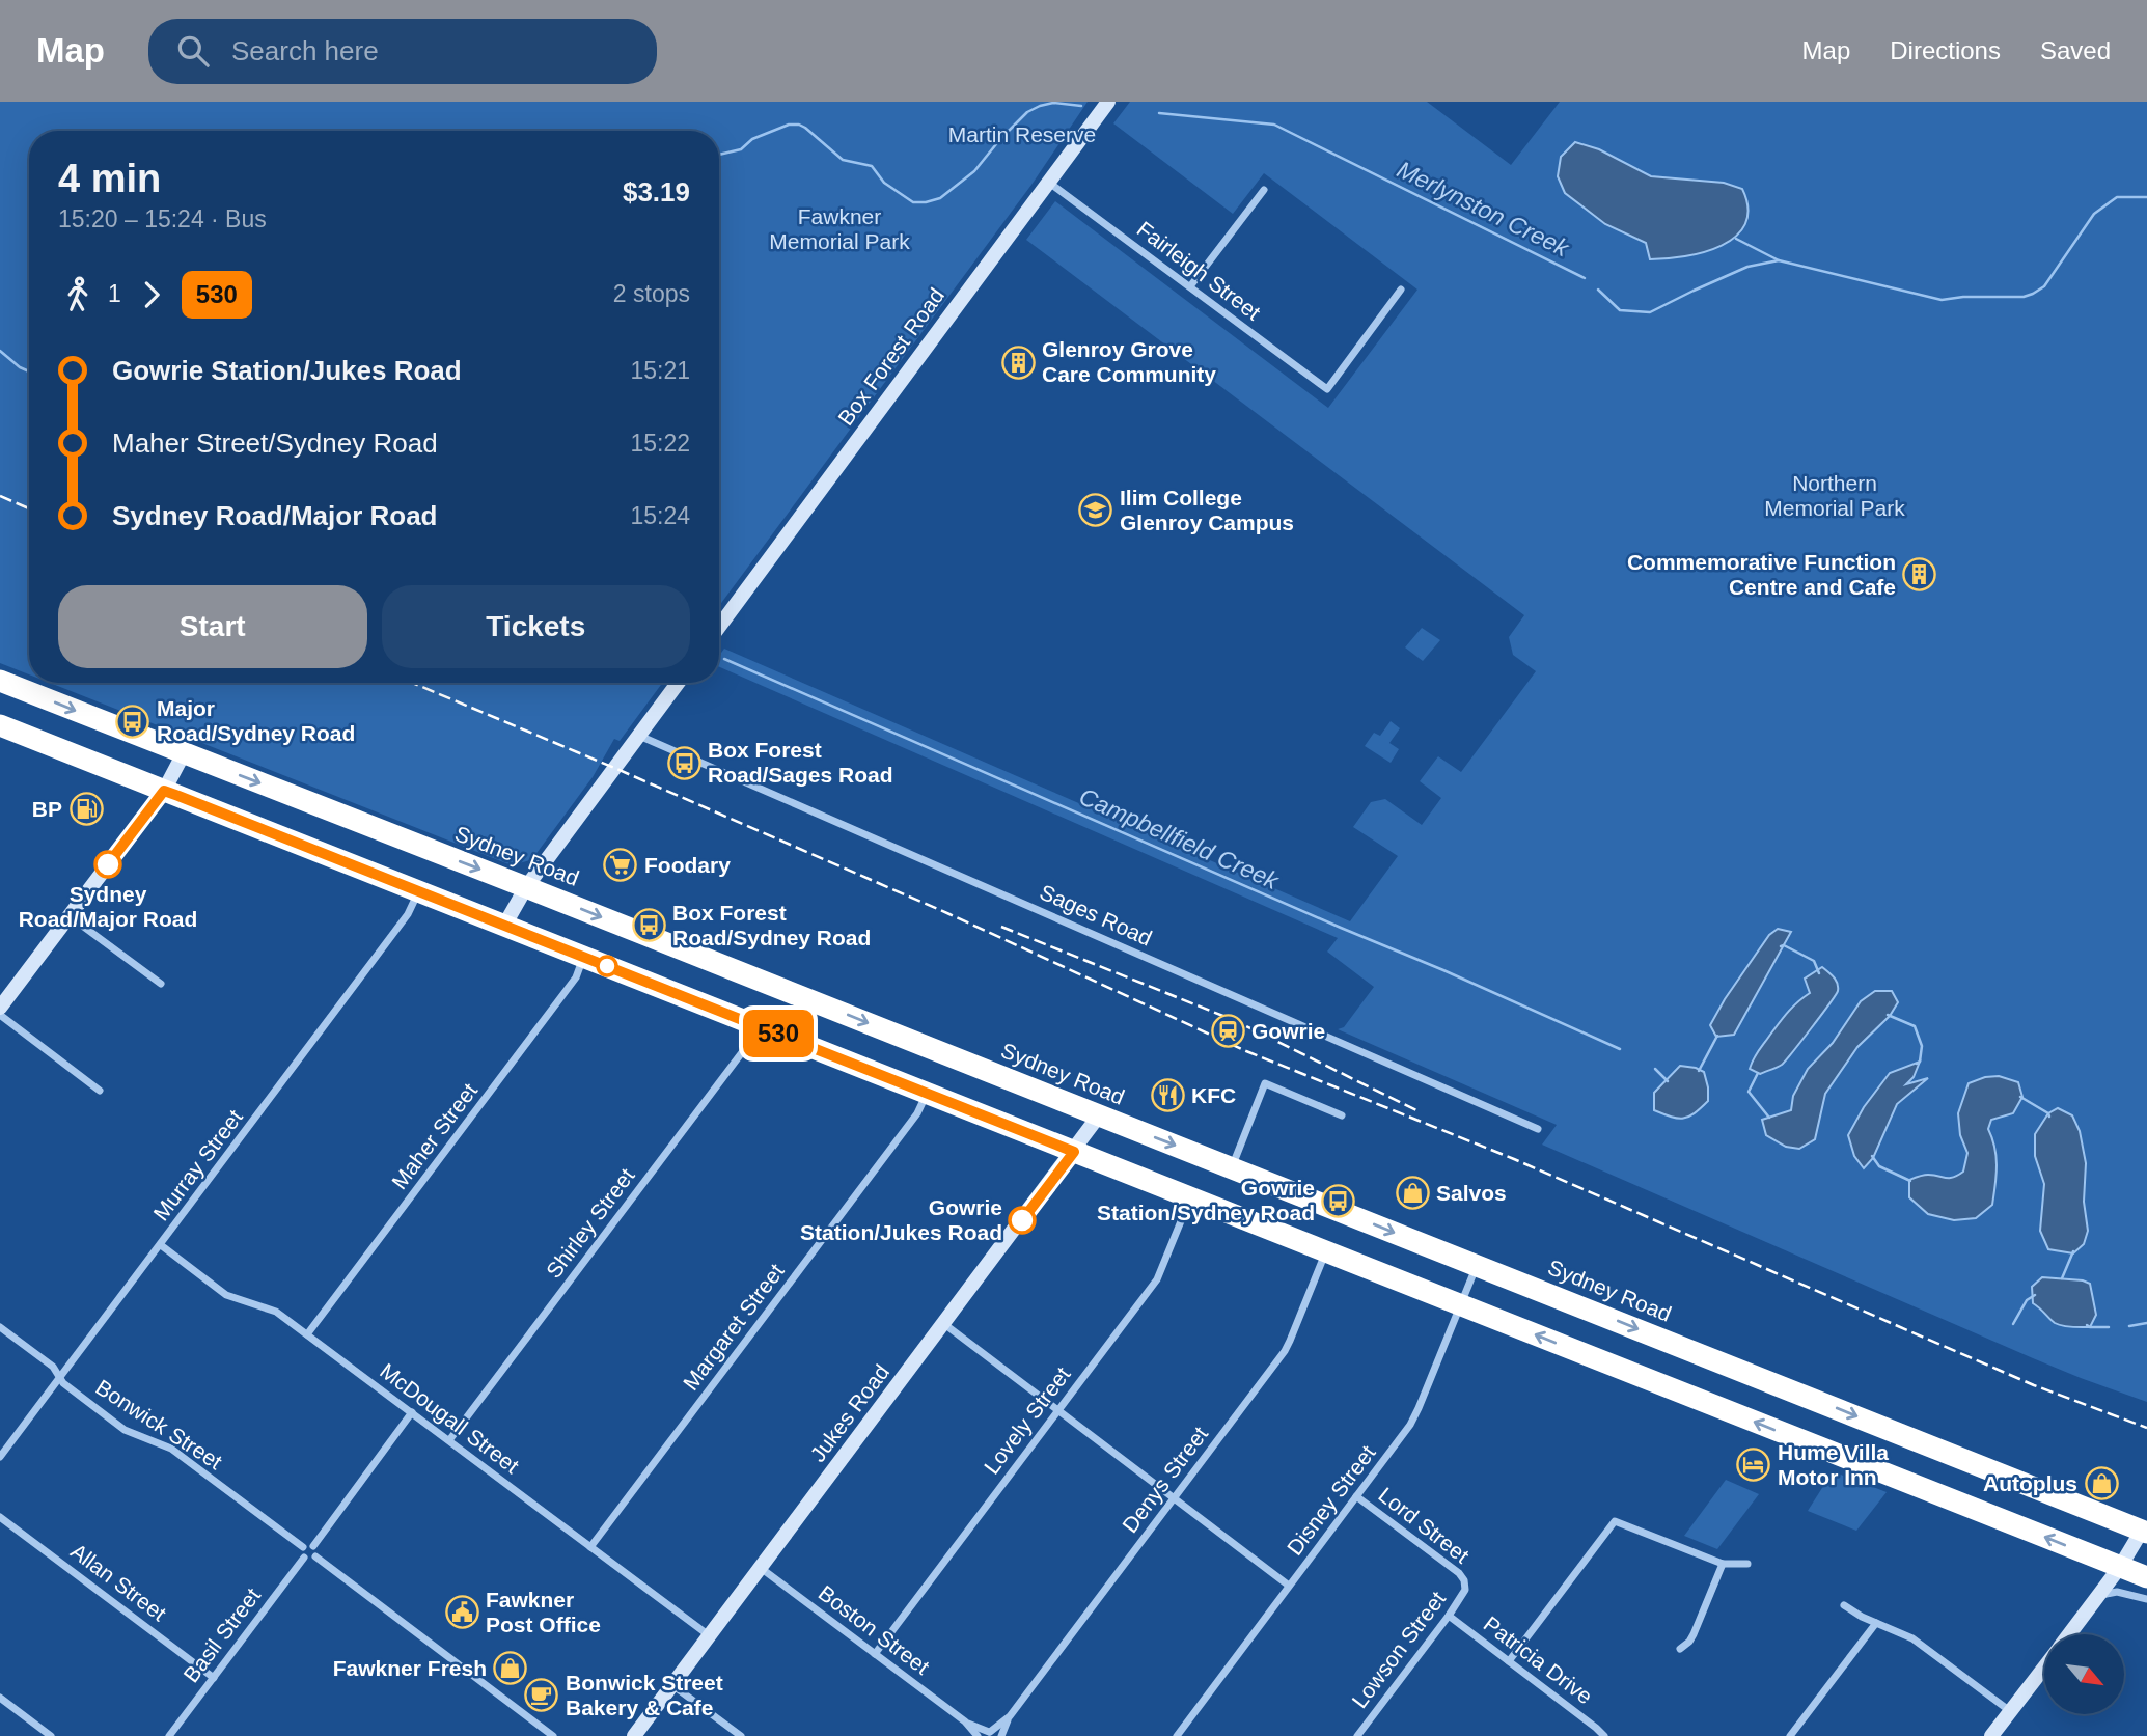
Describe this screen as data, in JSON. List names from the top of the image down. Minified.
{"streets":{"highway":["Sydney Road"],"street":["Fairleigh Street","Box Forest Road","Sages Road","Maher Street","Murray Street","Shirley Street","Margaret Street","Jukes Road","McDougall Street","Lovely Street","Bonwick Street","Denys Street","Disney Street","Lord Street","Allan Street","Boston Street","Basil Street","Lowson Street","Patricia Drive"]},"crossings":[["Fairleigh Street","Box Forest Road"],["Sydney Road","Jukes Road"],["Sydney Road","Disney Street"],["Maher Street","McDougall Street"],["Murray Street","McDougall Street"],["Murray Street","Bonwick Street"],["Shirley Street","McDougall Street"],["Margaret Street","McDougall Street"],["Jukes Road","McDougall Street"],["Jukes Road","Boston Street"],["Lovely Street","Boston Street"],["Bonwick Street","Basil Street"],["Denys Street","Boston Street"],["Disney Street","Lord Street"],["Lord Street","Lowson Street"],["Allan Street","Basil Street"],["Lowson Street","Patricia Drive"]],"water":["Merlynston Creek","Campbellfield Creek"],"parks":["Martin Reserve","Fawkner Memorial Park","Northern Memorial Park"],"places":{"building":["Glenroy Grove Care Community","Commemorative Function Centre and Cafe"],"school or university":["Ilim College Glenroy Campus"],"bus stop":["Major Road/Sydney Road","Box Forest Road/Sages Road","Box Forest Road/Sydney Road","Gowrie Station/Sydney Road"],"fuel station":["BP"],"other":["Sydney Road/Major Road","Gowrie Station/Jukes Road"],"supermarket":["Foodary"],"station":["Gowrie"],"restaurant":["KFC"],"shop":["Salvos","Autoplus","Fawkner Fresh"],"hotel":["Hume Villa Motor Inn"],"public building":["Fawkner Post Office"],"cafe":["Bonwick Street Bakery & Cafe"]},"lines":["bus line 530"],"north":"bottom right","page":{"header":"Map","search":"Search here","nav":["Map","Directions","Saved"],"on_map":"530","heading":["4 min","15:20 – 15:24 · Bus","$3.19"],"legs":["1","530","2 stops"],"list":[{"name":"Gowrie Station/Jukes Road","value":"15:21"},{"name":"Maher Street/Sydney Road","value":"15:22"},{"name":"Sydney Road/Major Road","value":"15:24"}],"buttons":["Start","Tickets"]}}
